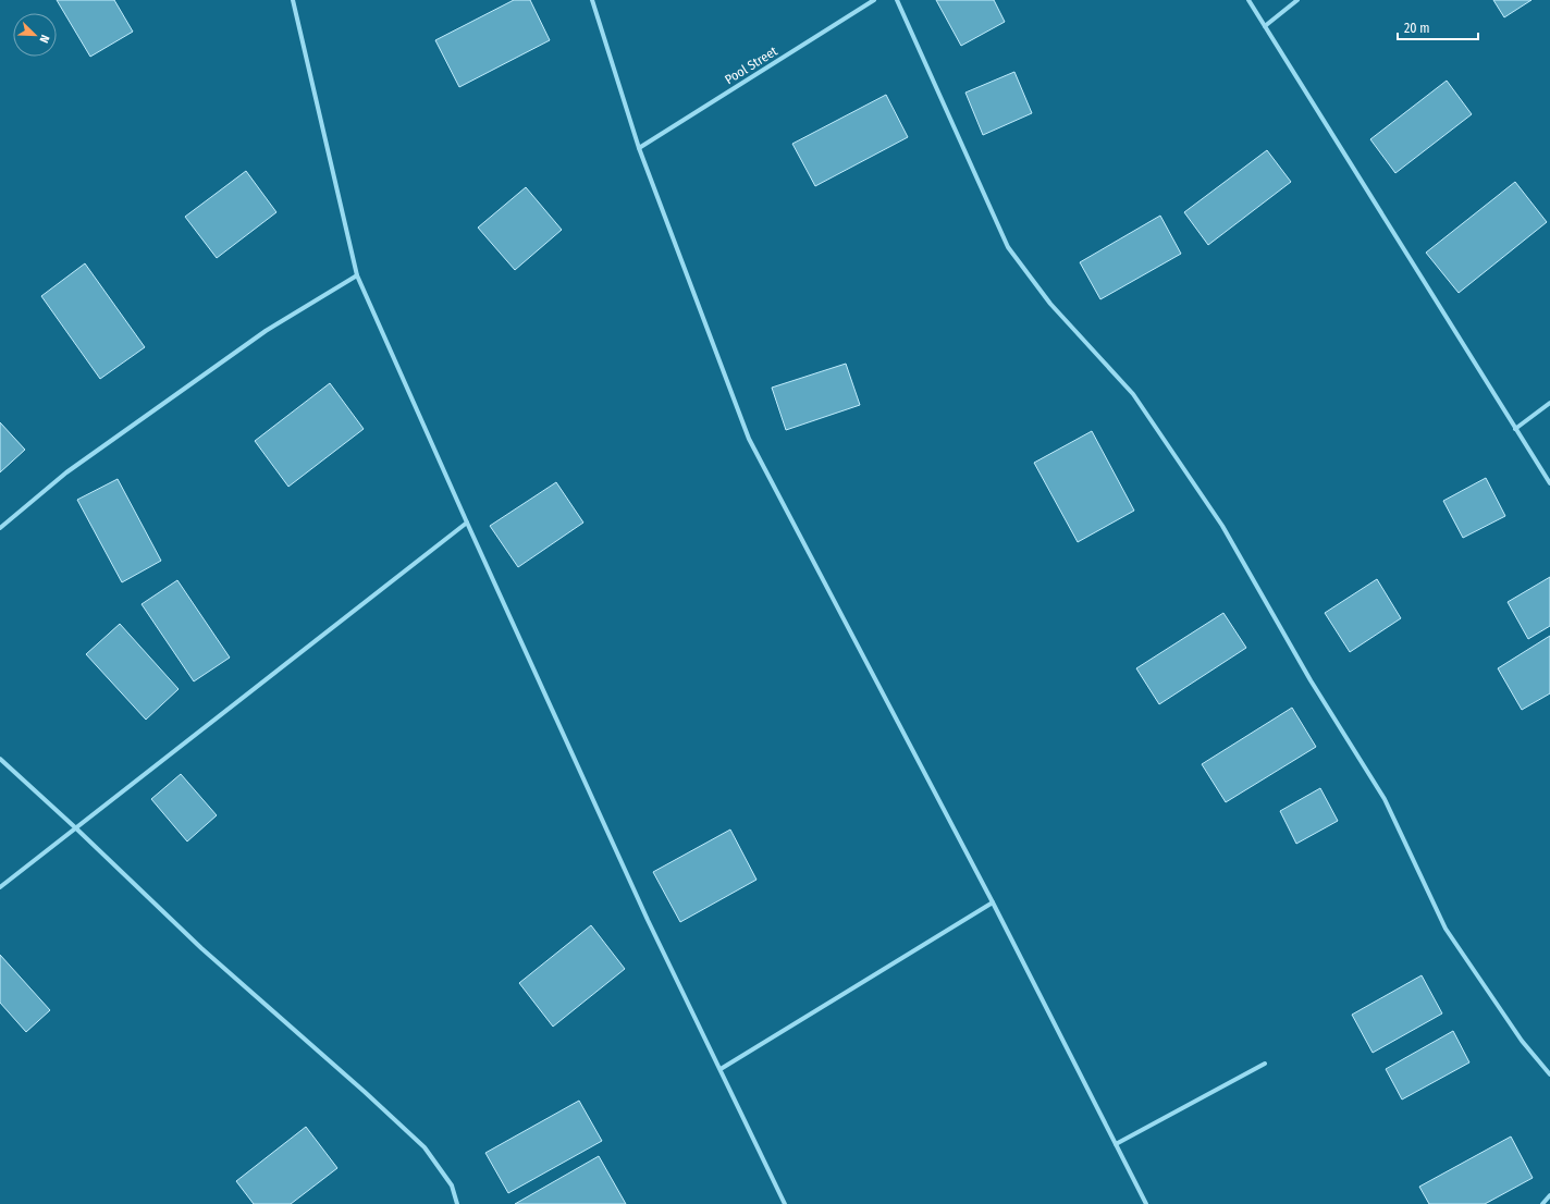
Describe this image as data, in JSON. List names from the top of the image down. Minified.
{"streets":{"street":["Pool Street"]},"scale_bar":"20 m","north":"bottom right"}
